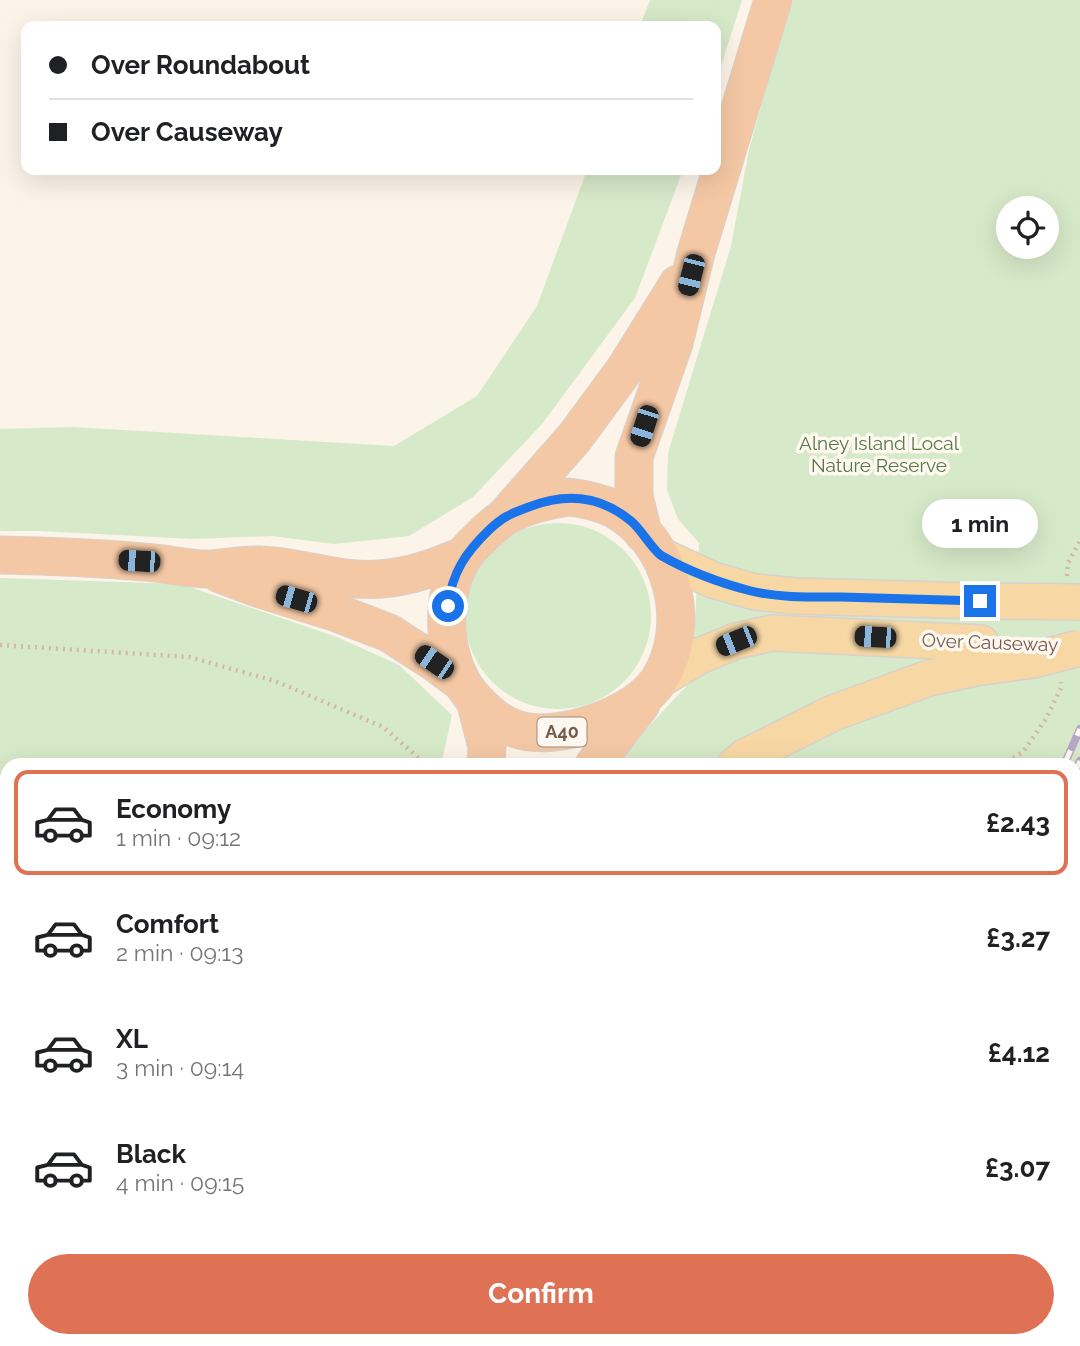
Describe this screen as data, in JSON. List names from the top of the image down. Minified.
{"streets":{"highway":["A40"],"main road":["Over Causeway"]},"crossings":[["Over Causeway","A40"]],"parks":["Alney Island Local Nature Reserve"],"page":{"banner":["Over Roundabout","Over Causeway"],"bubble":"1 min","list":[{"name":"Economy","note":"1 min · 09:12","value":"£2.43"},{"name":"Comfort","note":"2 min · 09:13","value":"£3.27"},{"name":"XL","note":"3 min · 09:14","value":"£4.12"},{"name":"Black","note":"4 min · 09:15","value":"£3.07"}],"buttons":"Confirm"}}
